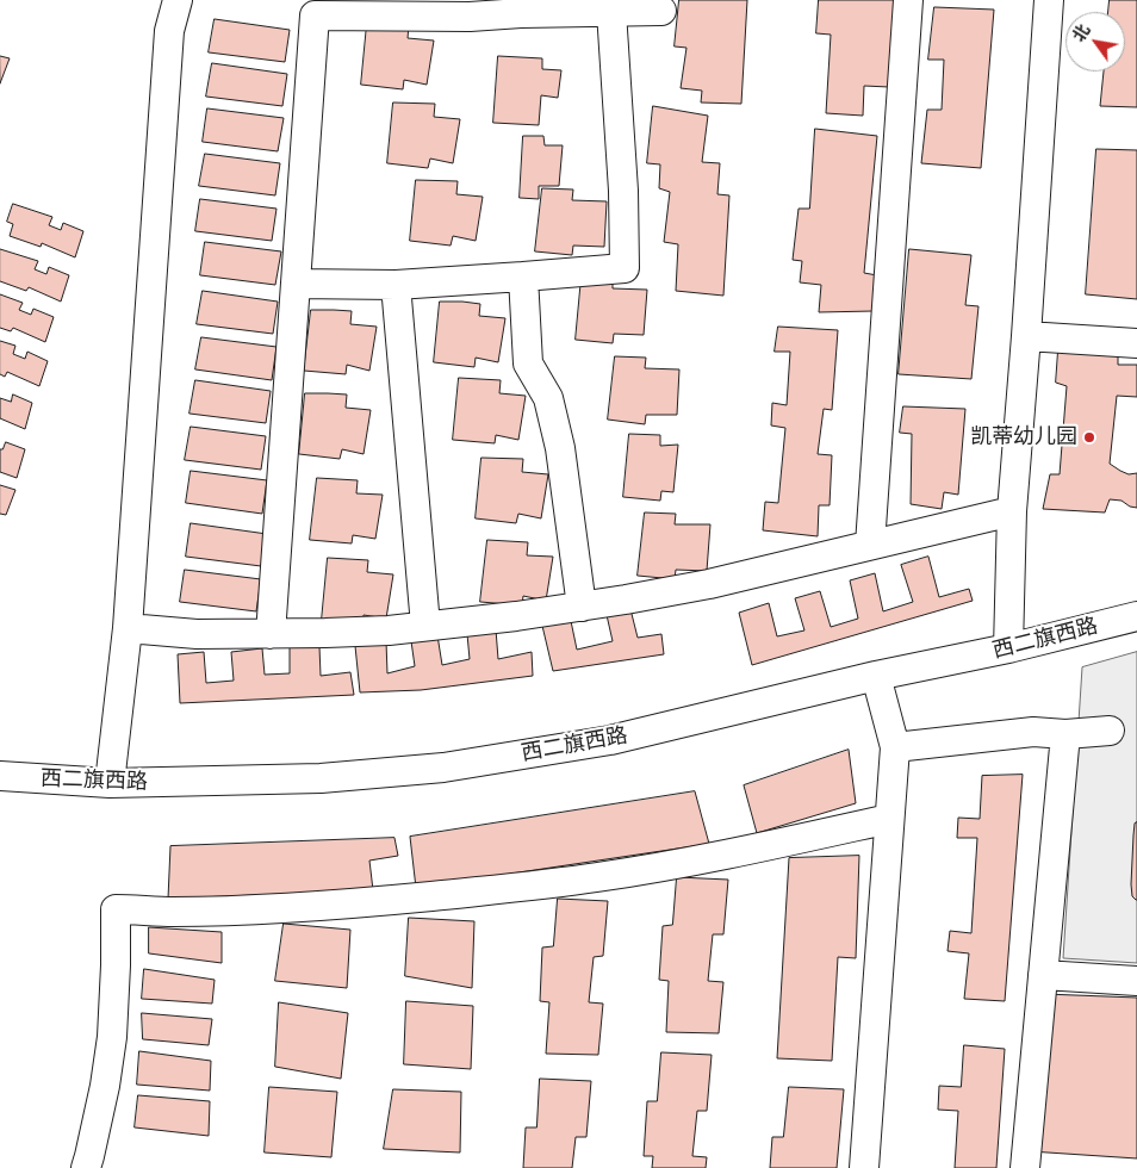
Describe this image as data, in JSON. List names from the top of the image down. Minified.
{"streets":{"street":["西二旗西路"]},"places":["凯蒂幼儿园"],"north":"top left"}
